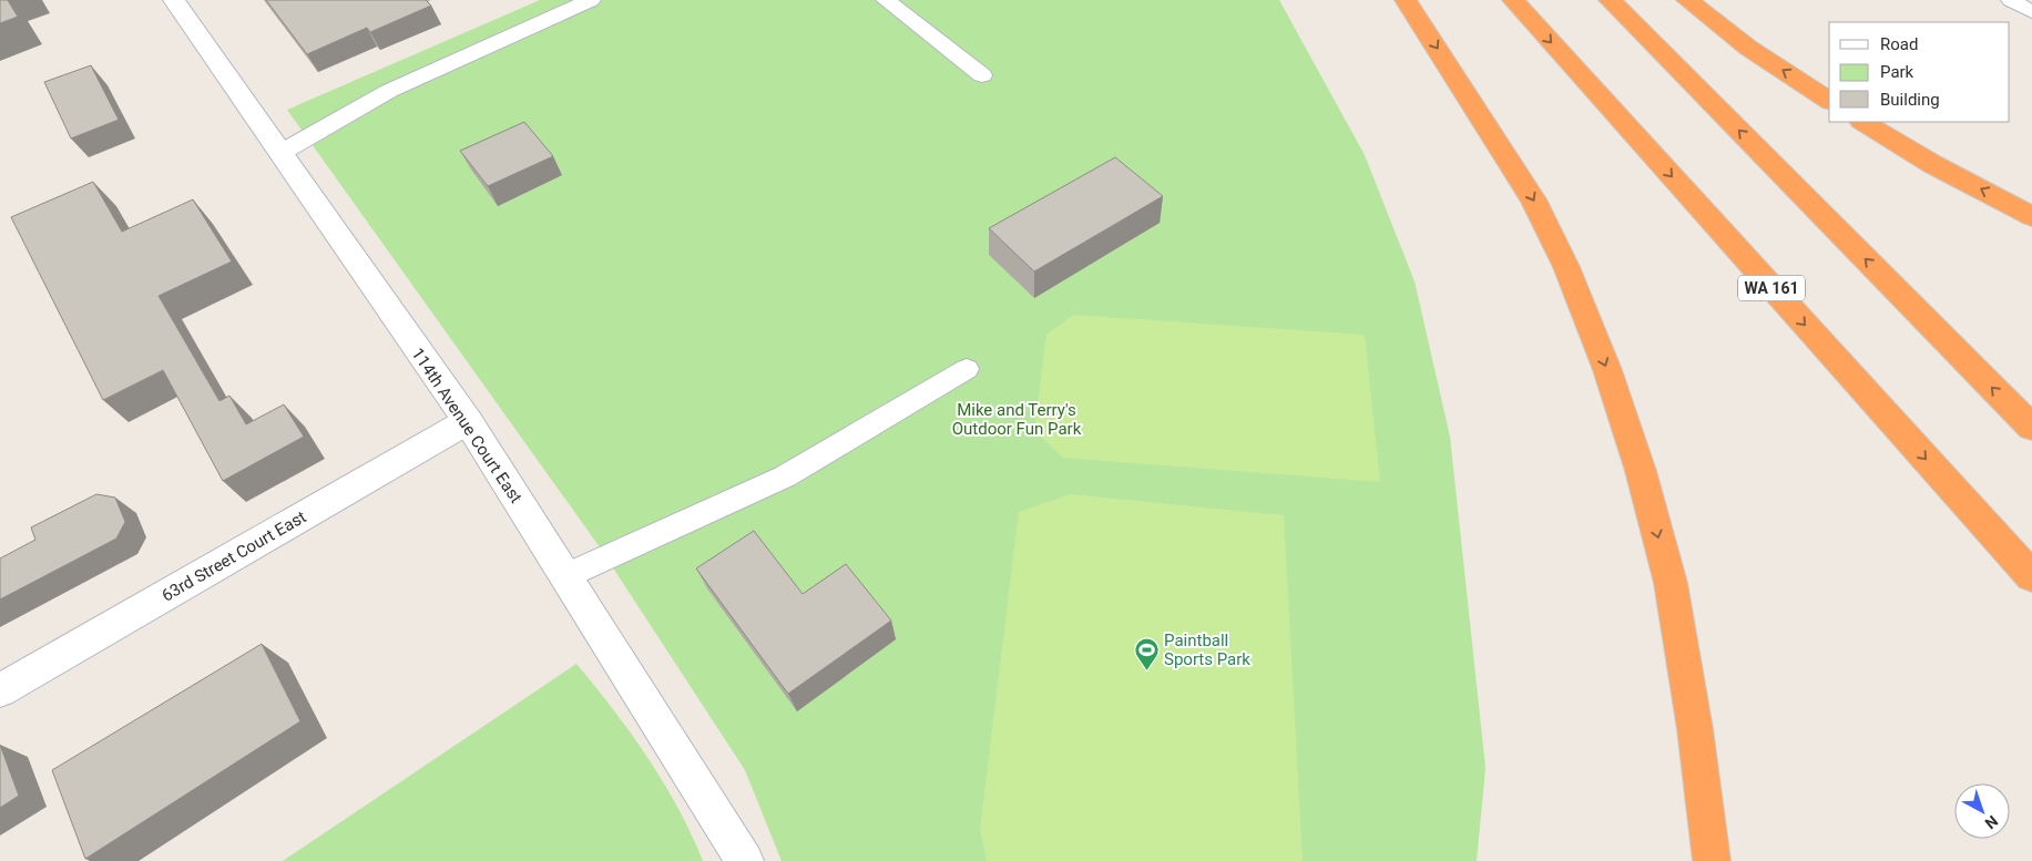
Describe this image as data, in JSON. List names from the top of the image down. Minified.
{"streets":{"highway":["WA 161"],"street":["114th Avenue Court East","63rd Street Court East"]},"crossings":[["114th Avenue Court East","63rd Street Court East"]],"parks":["Mike and Terry's Outdoor Fun Park"],"places":{"sports":["Paintball Sports Park"]},"legend":["Road","Park","Building"],"north":"bottom right"}
